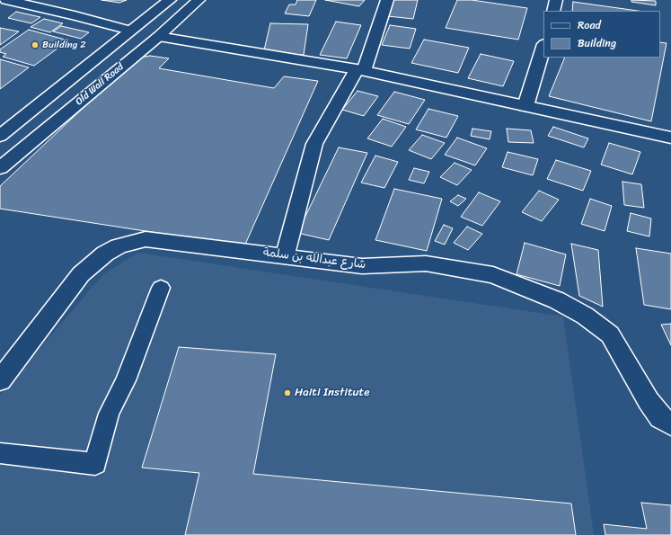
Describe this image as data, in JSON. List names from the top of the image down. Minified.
{"streets":{"main road":["Old Wall Road","شارع عبدالله بن سلمة"]},"places":["Building 2","Haiti Institute"],"legend":["Road","Building"]}
